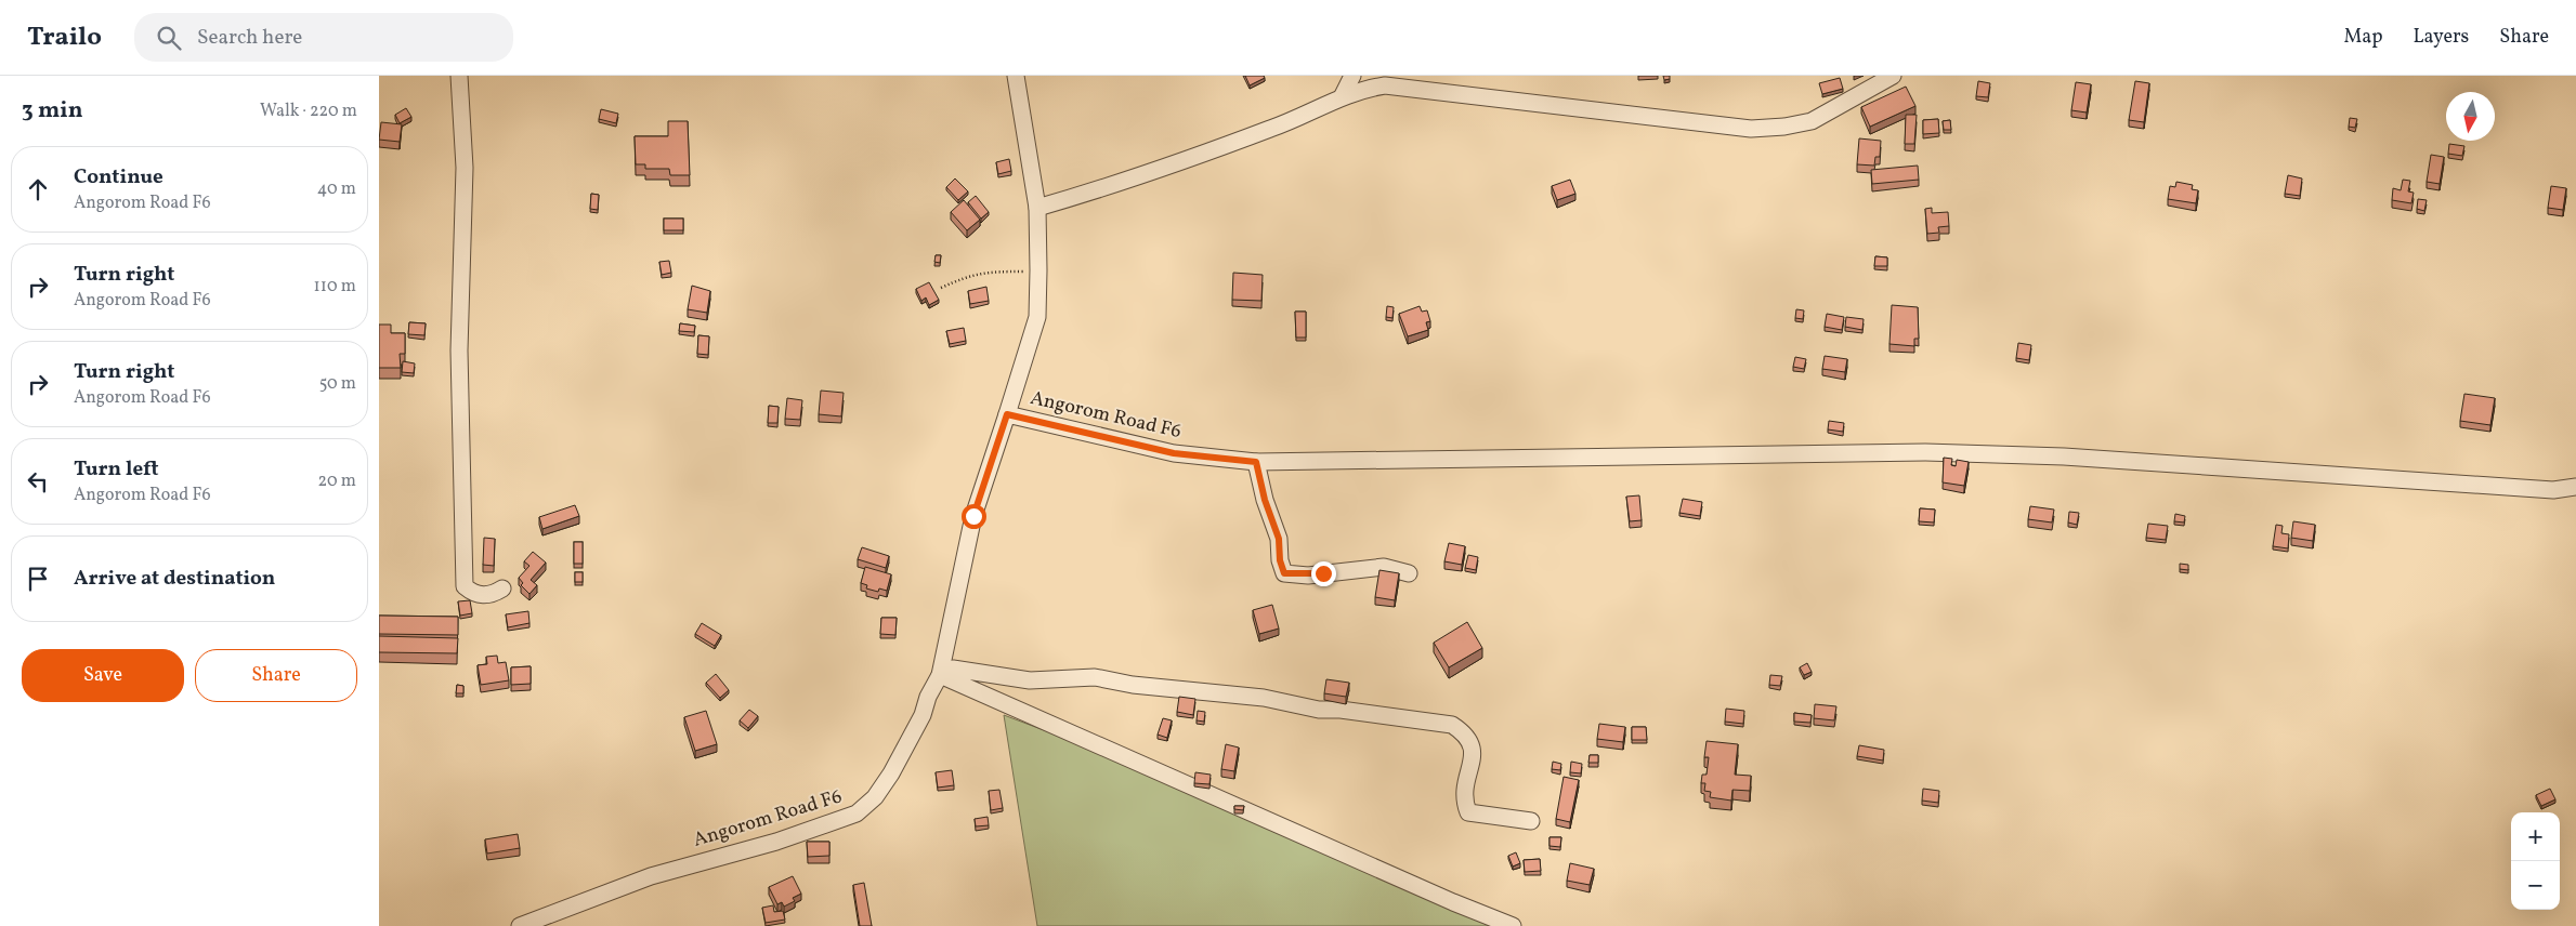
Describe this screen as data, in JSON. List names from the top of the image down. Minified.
{"streets":{"street":["Angorom Road F6"]},"north":"bottom","page":{"header":"Trailo","search":"Search here","nav":["Map","Layers","Share"],"heading":["3 min","Walk · 220 m"],"list":[["Continue","Angorom Road F6","40 m"],["Turn right","Angorom Road F6","110 m"],["Turn right","Angorom Road F6","50 m"],["Turn left","Angorom Road F6","20 m"],"Arrive at destination"],"buttons":["Save","Share"],"map_buttons":["+","−"]}}
